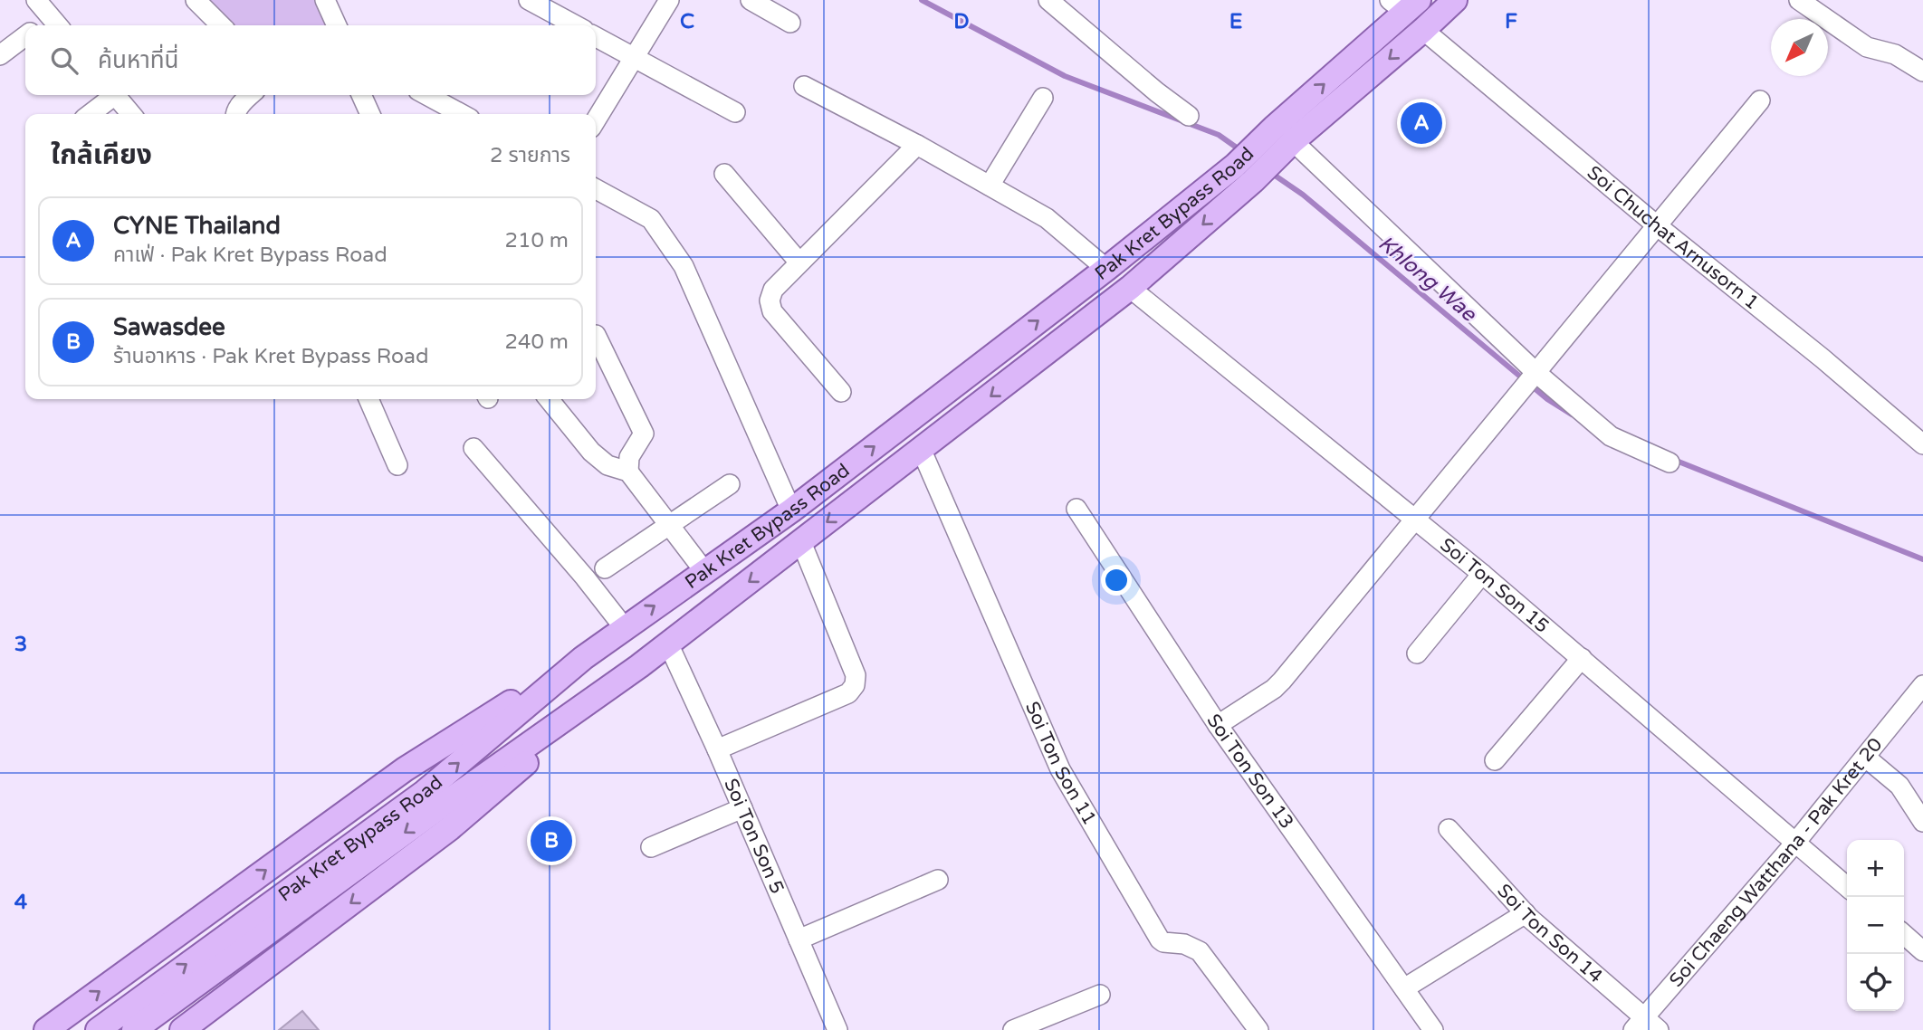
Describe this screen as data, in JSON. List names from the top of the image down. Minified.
{"streets":{"main road":["Pak Kret Bypass Road"],"street":["Soi Chuchat Arnusorn 1","Soi Ton Son 15","Soi Ton Son 11","Soi Ton Son 13","Soi Ton Son 5","Soi Chaeng Watthana - Pak Kret 20","Soi Ton Son 14"]},"crossings":[["Pak Kret Bypass Road","Soi Chuchat Arnusorn 1"],["Pak Kret Bypass Road","Soi Ton Son 15"],["Pak Kret Bypass Road","Soi Ton Son 11"],["Pak Kret Bypass Road","Soi Ton Son 5"],["Soi Ton Son 15","Soi Chaeng Watthana - Pak Kret 20"],["Soi Chaeng Watthana - Pak Kret 20","Soi Ton Son 14"]],"water":["Khlong Wae"],"north":"bottom left","page":{"search":"ค้นหาที่นี่","pins":["A","B"],"heading":["ใกล้เคียง","2 รายการ"],"list":[{"mark":"A","name":"CYNE Thailand","note":"คาเฟ่ · Pak Kret Bypass Road","value":"210 m"},{"mark":"B","name":"Sawasdee","note":"ร้านอาหาร · Pak Kret Bypass Road","value":"240 m"}],"map_buttons":["+","−"]},"grid":{"columns":["C","D","E","F"],"rows":["3","4"]}}
